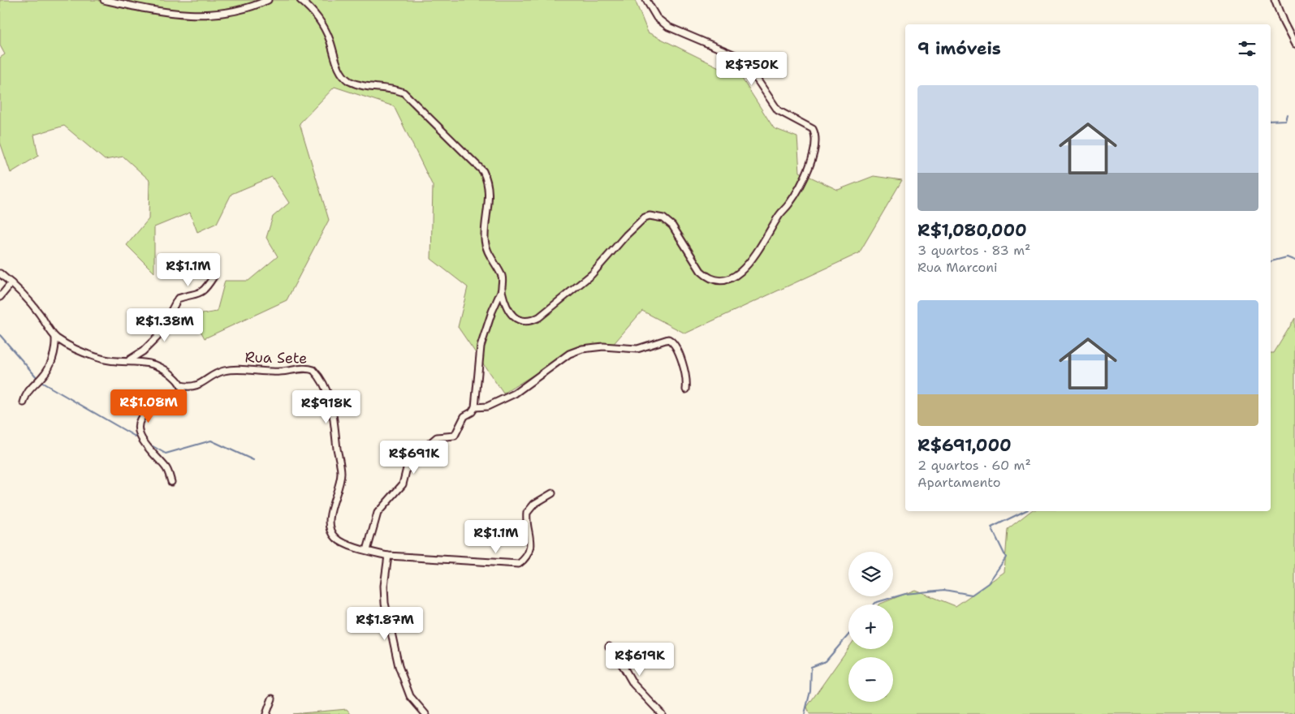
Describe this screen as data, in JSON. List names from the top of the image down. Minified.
{"streets":{"street":["Rua Sete"]},"page":{"heading":"9 imóveis","price":["R$750K","R$1.1M","R$1.38M","R$1.08M","R$918K","R$691K","R$1.1M","R$1.87M","R$619K"],"list":[{"name":"R$1,080,000","note":"3 quartos · 83 m² · Rua Marconi"},{"name":"R$691,000","note":"2 quartos · 60 m² · Apartamento"}],"map_buttons":["+","−"]}}
